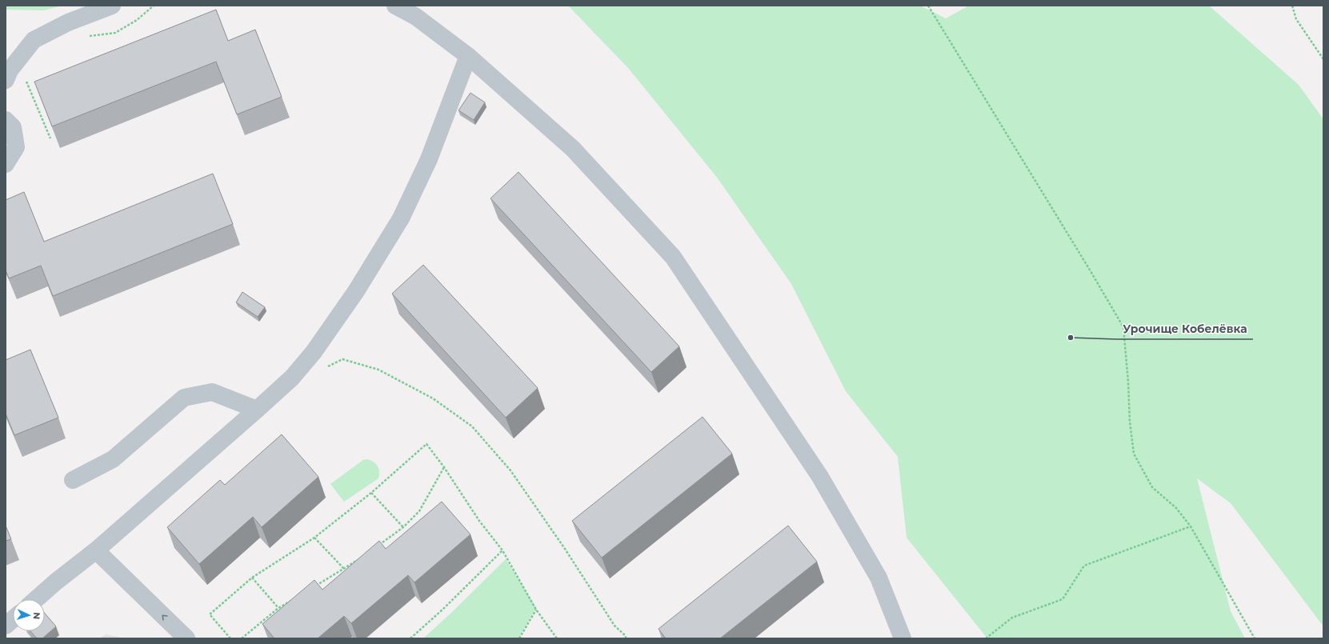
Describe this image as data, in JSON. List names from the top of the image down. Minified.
{"places":["Урочище Кобелёвка"],"north":"right"}
